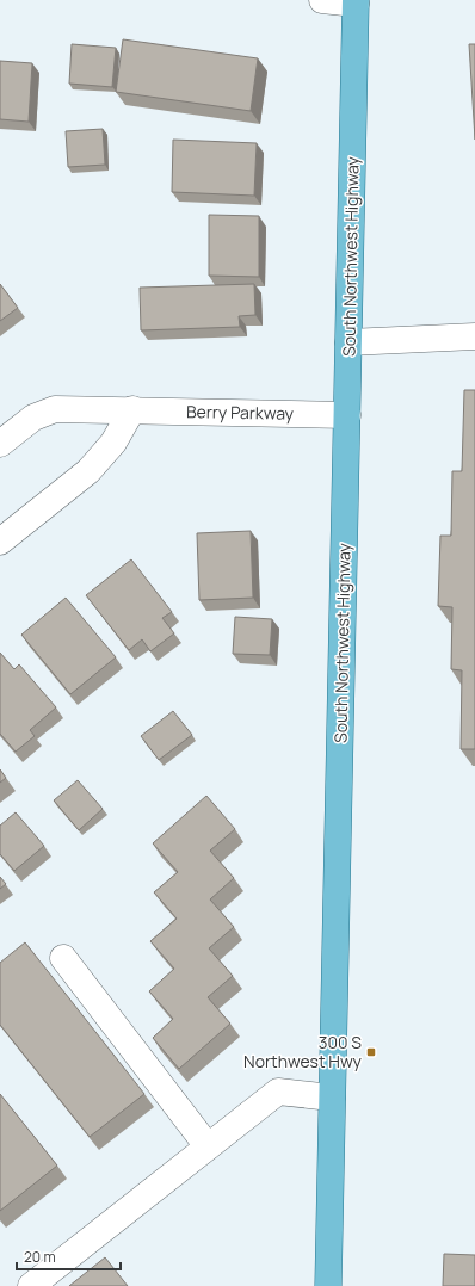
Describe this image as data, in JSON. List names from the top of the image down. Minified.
{"streets":{"main road":["South Northwest Highway"],"street":["Berry Parkway"]},"crossings":[["South Northwest Highway","Berry Parkway"]],"places":{"transit":["300 S Northwest Hwy"]},"scale_bar":"20 m"}
